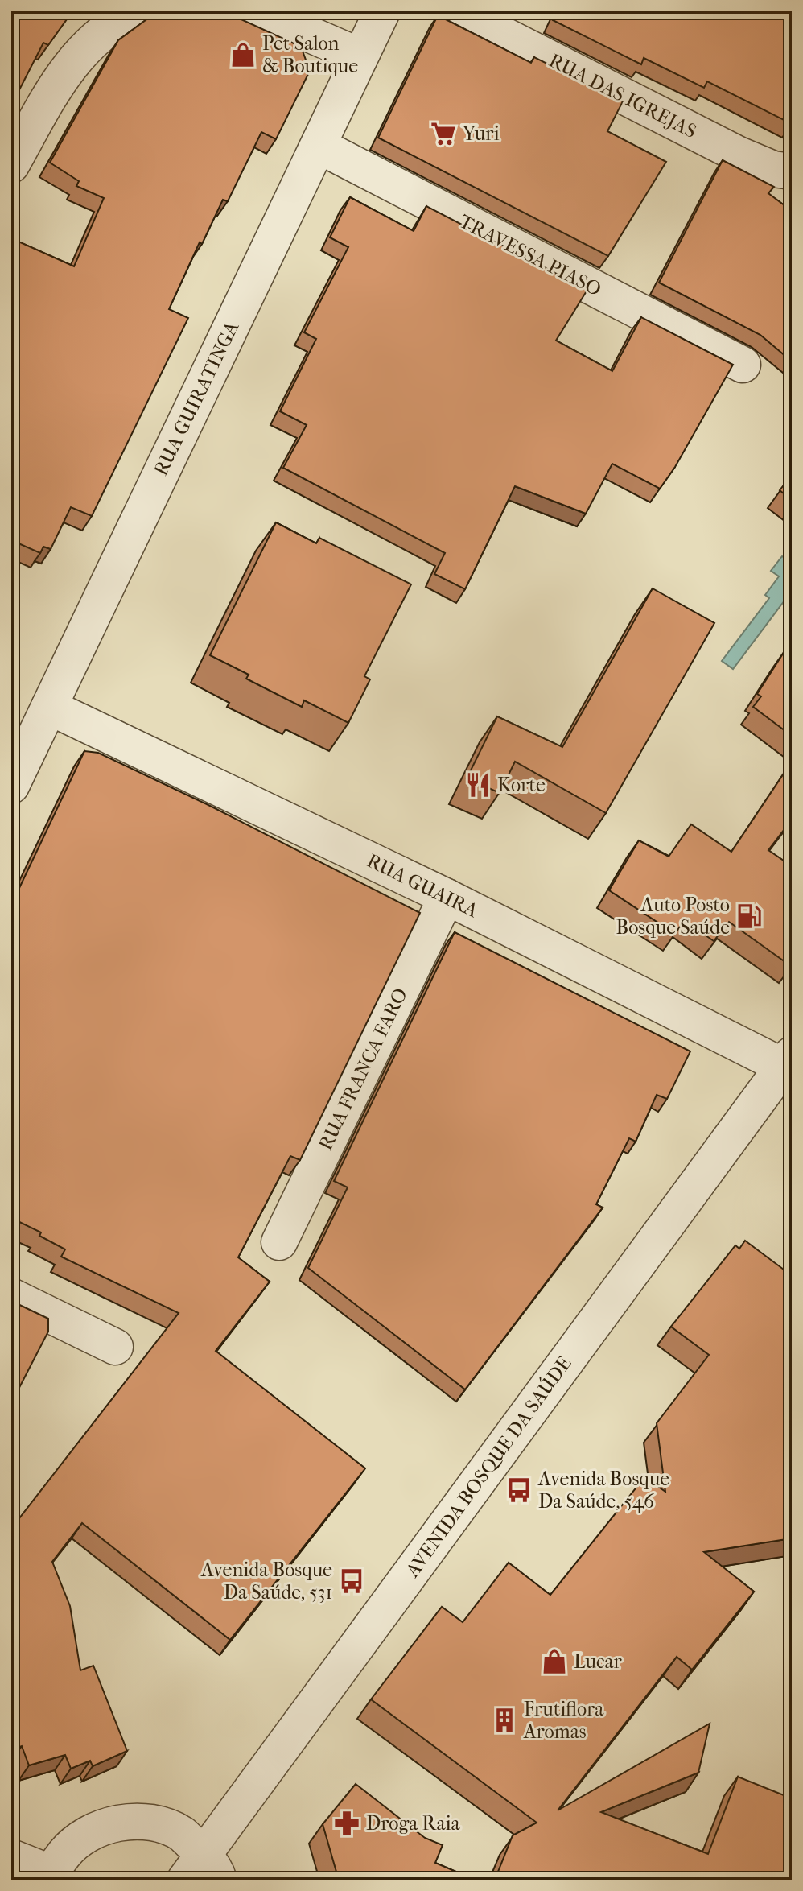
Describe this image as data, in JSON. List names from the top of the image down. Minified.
{"streets":{"street":["RUA DAS IGREJAS","TRAVESSA PIASO","RUA GUIRATINGA","RUA GUAIRA","RUA FRANCA FARO","AVENIDA BOSQUE DA SAÚDE"]},"crossings":[["TRAVESSA PIASO","RUA GUIRATINGA"],["RUA GUIRATINGA","RUA GUAIRA"],["RUA GUAIRA","RUA FRANCA FARO"],["RUA GUAIRA","AVENIDA BOSQUE DA SAÚDE"]],"places":{"shop":["Pet Salon & Boutique","Lucar"],"supermarket":["Yuri"],"restaurant":["Korte"],"fuel station":["Auto Posto Bosque Saúde"],"bus stop":["Avenida Bosque Da Saúde, 546","Avenida Bosque Da Saúde, 531"],"building":["Frutiflora Aromas"],"pharmacy":["Droga Raia"]}}
